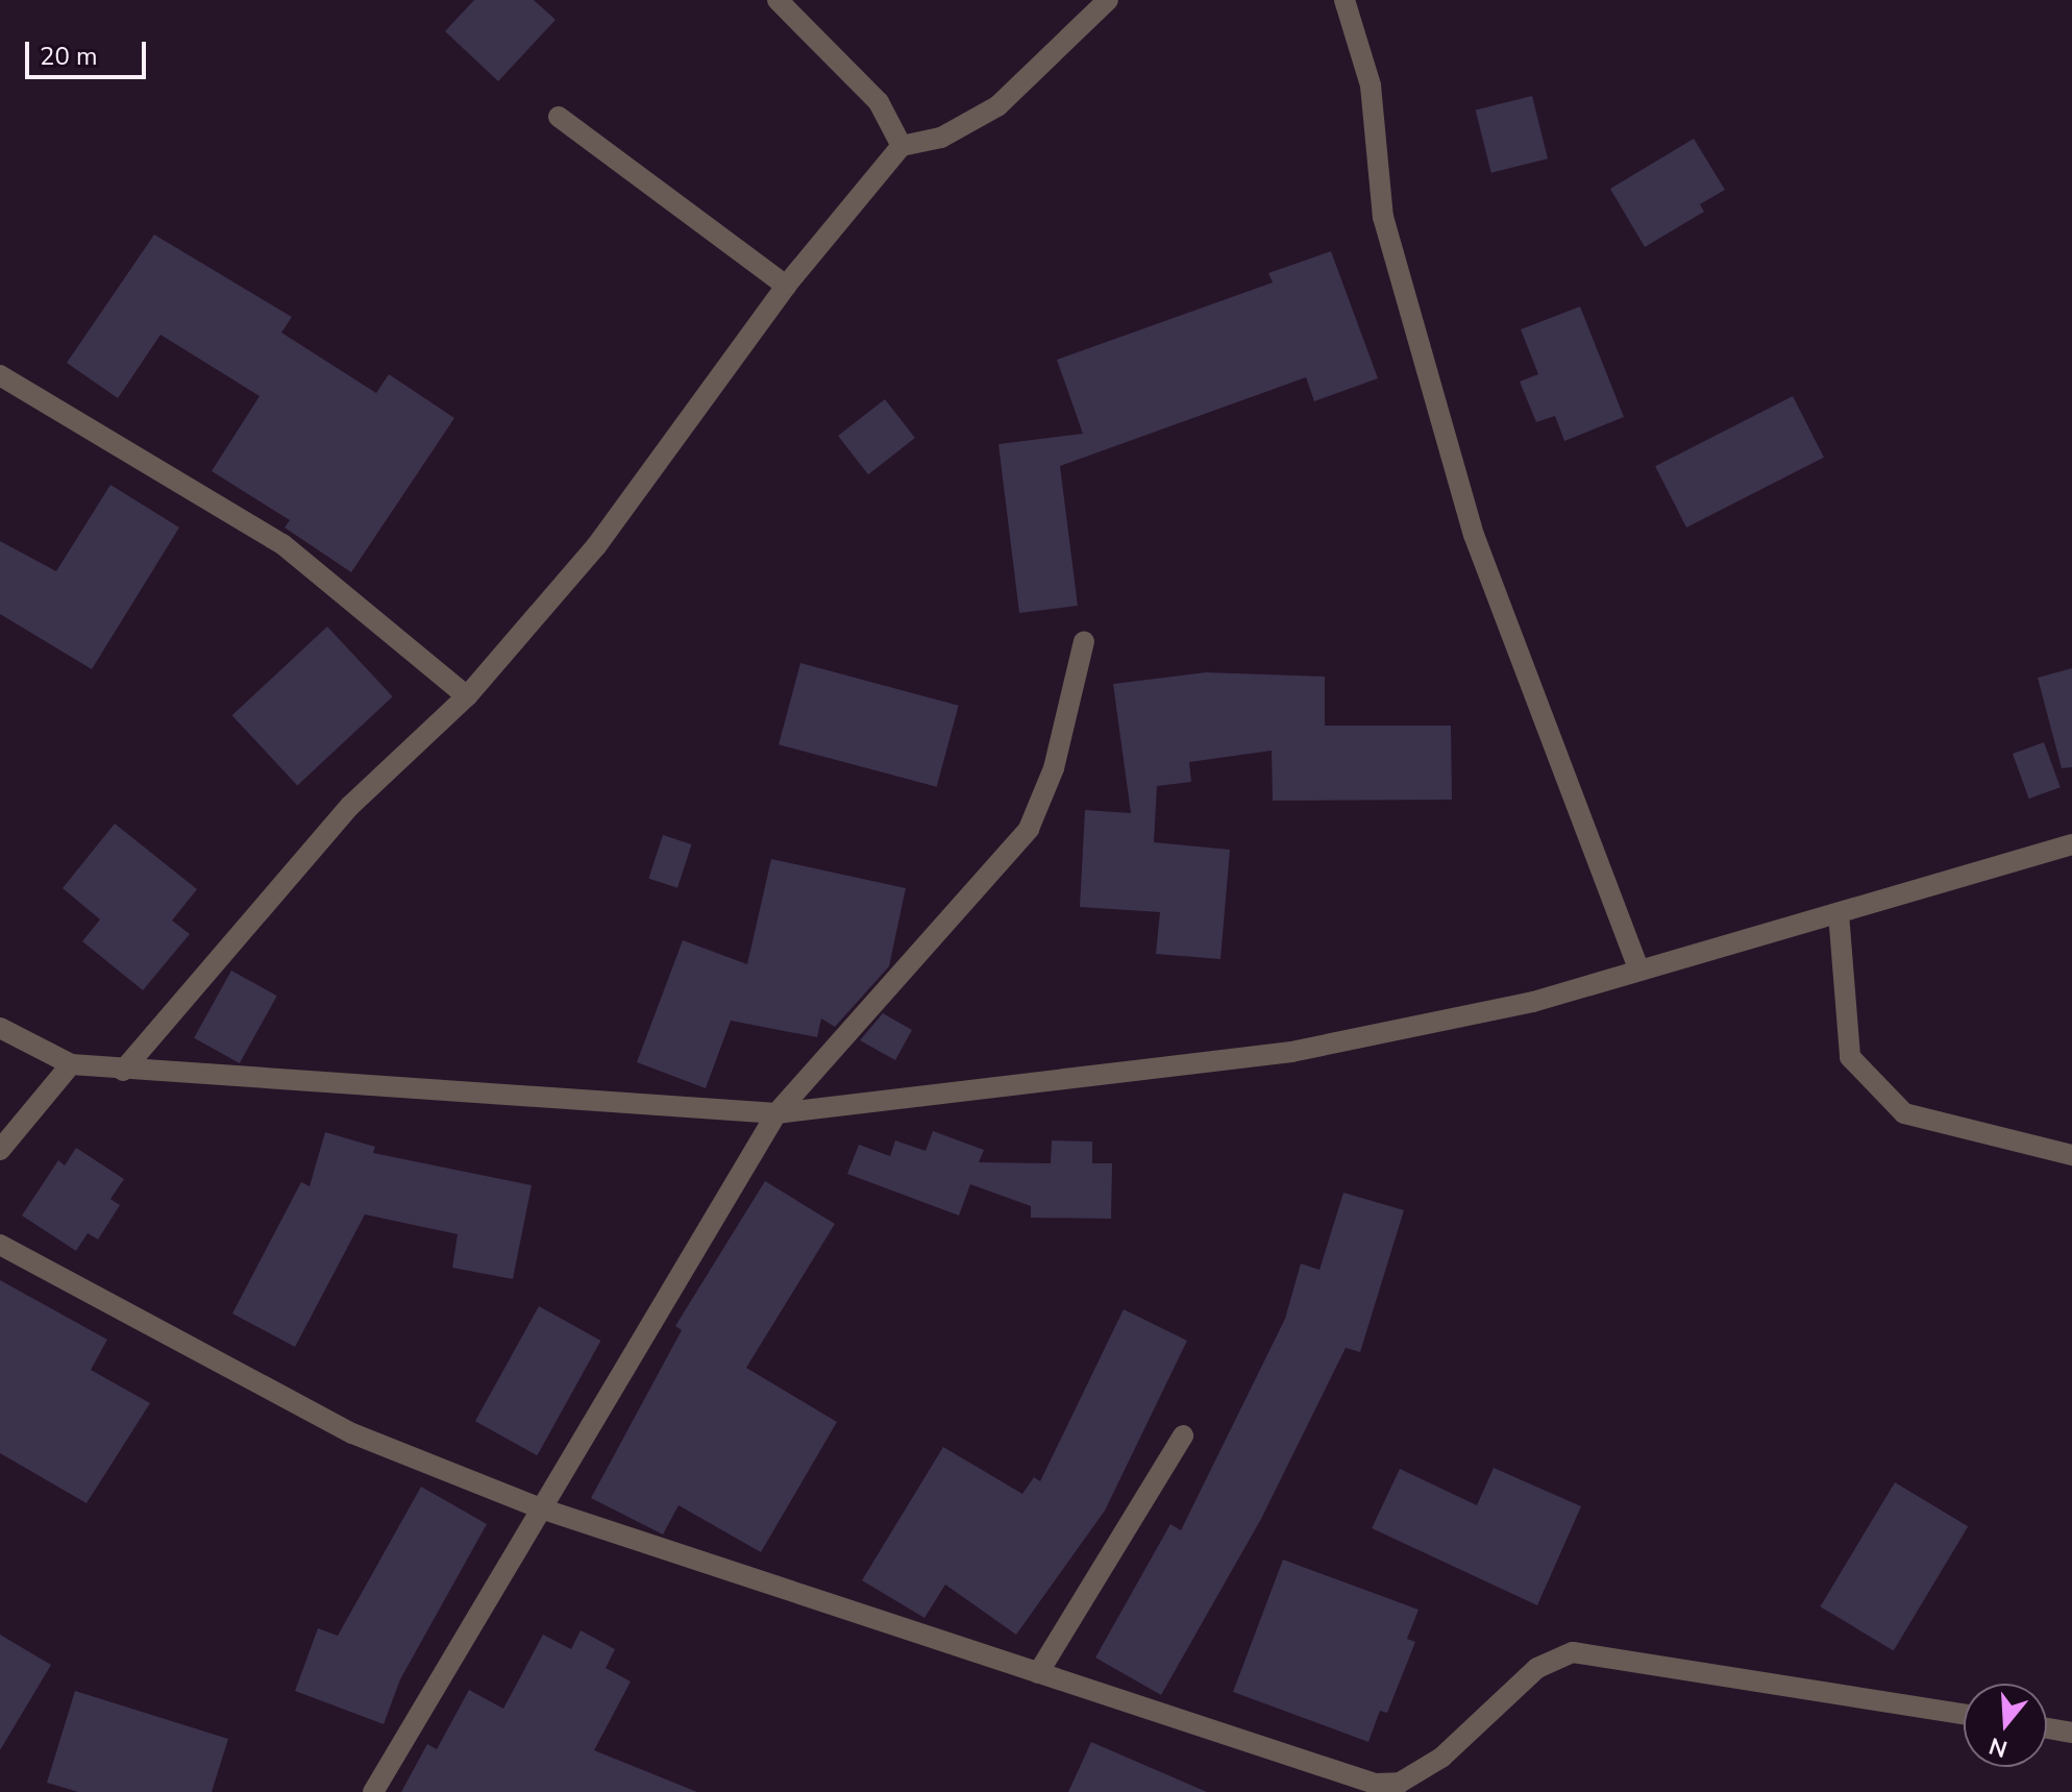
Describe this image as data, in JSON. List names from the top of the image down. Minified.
{"scale_bar":"20 m","north":"bottom"}
